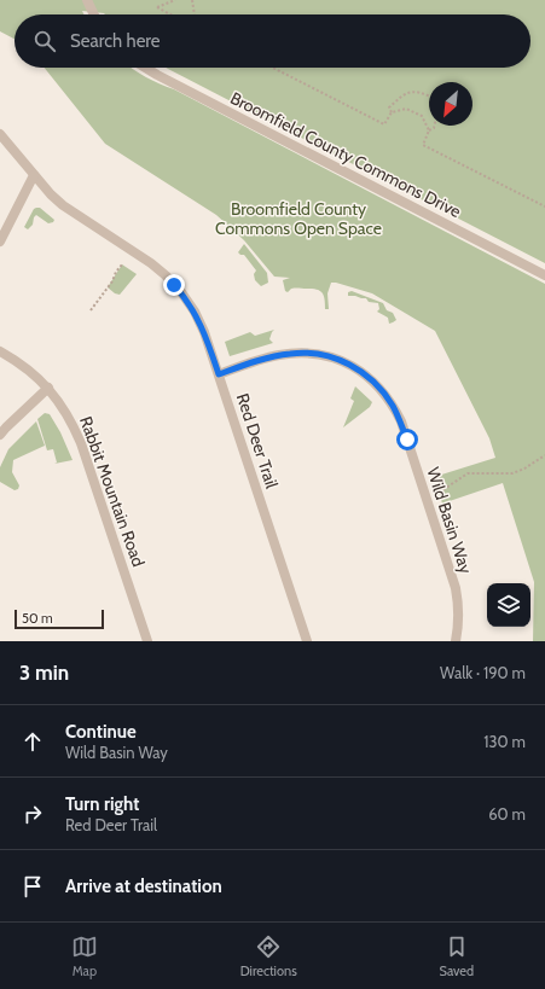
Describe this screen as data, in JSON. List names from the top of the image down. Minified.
{"streets":{"street":["Broomfield County Commons Drive","Red Deer Trail","Rabbit Mountain Road","Wild Basin Way"]},"crossings":[["Red Deer Trail","Wild Basin Way"]],"parks":["Broomfield County Commons Open Space"],"scale_bar":"50 m","north":"bottom left","page":{"search":"Search here","scale":"50 m","heading":["3 min","Walk · 190 m"],"list":[["Continue","Wild Basin Way","130 m"],["Turn right","Red Deer Trail","60 m"],"Arrive at destination"],"nav":["Map","Directions","Saved"]}}
